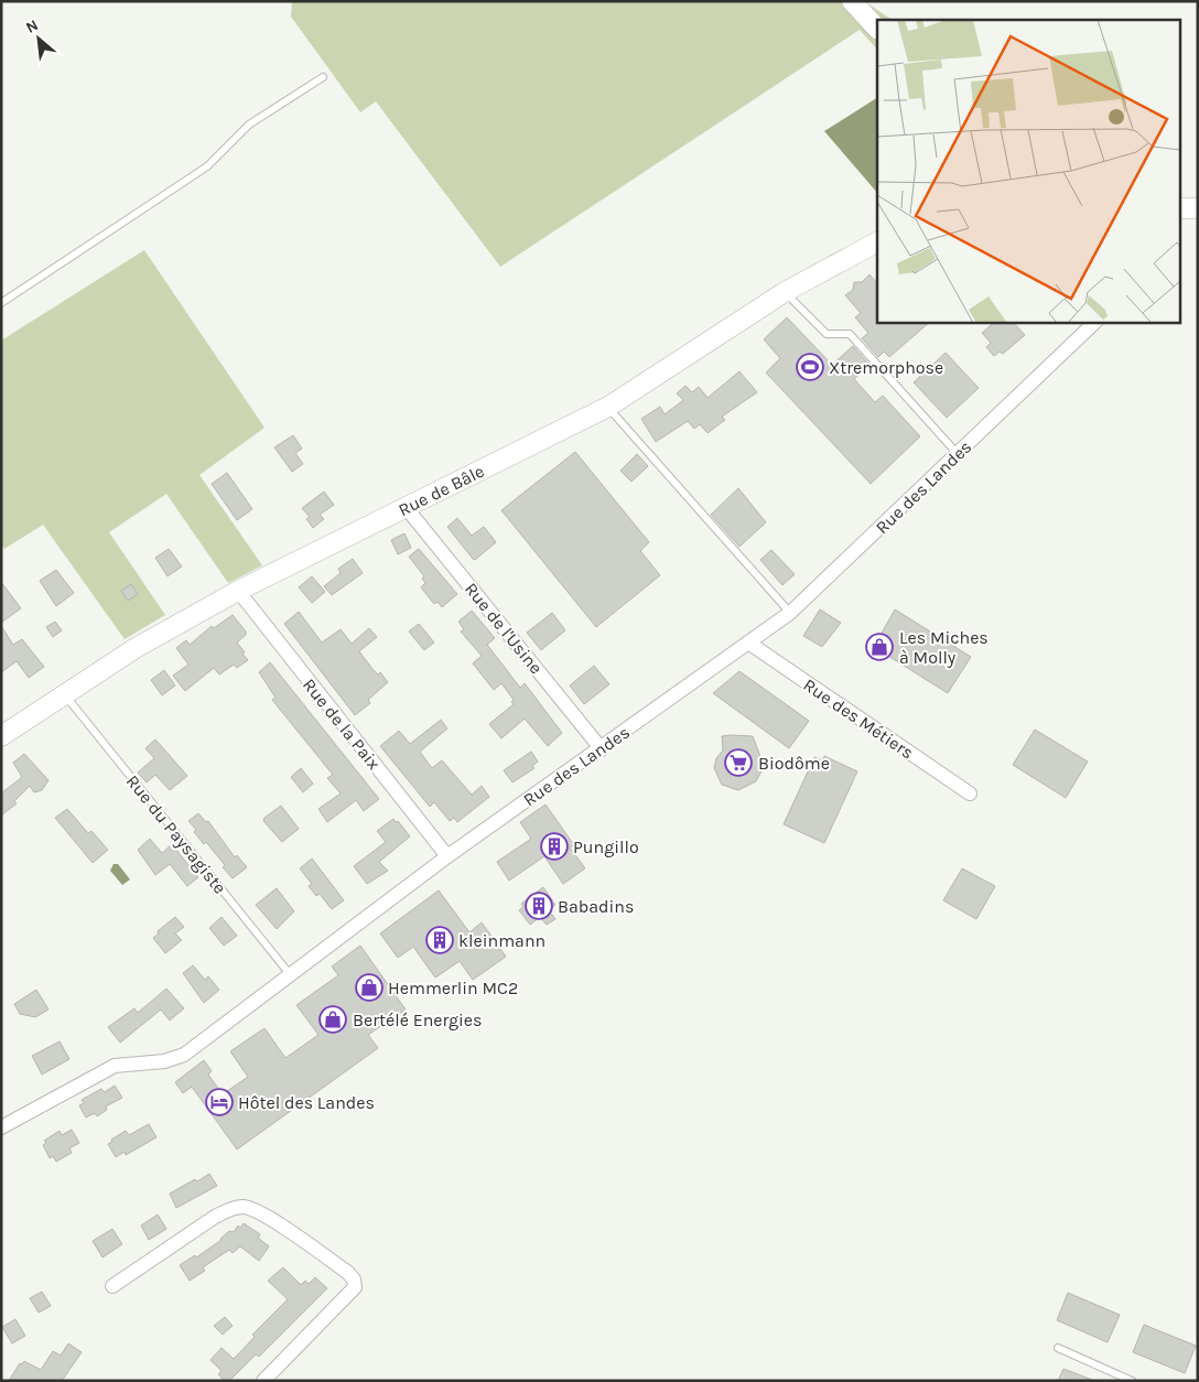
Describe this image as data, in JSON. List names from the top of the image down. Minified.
{"streets":{"street":["Rue des Landes","Rue de Bâle","Rue de l'Usine","Rue des Métiers","Rue de la Paix"],"lane":["Rue du Paysagiste"]},"crossings":[["Rue des Landes","Rue de l'Usine"],["Rue des Landes","Rue des Métiers"],["Rue des Landes","Rue de la Paix"],["Rue des Landes","Rue du Paysagiste"],["Rue de Bâle","Rue de l'Usine"],["Rue de Bâle","Rue de la Paix"],["Rue de Bâle","Rue du Paysagiste"]],"places":{"sports":["Xtremorphose"],"shop":["Les Miches à Molly","Hemmerlin MC2","Bertélé Energies"],"supermarket":["Biodôme"],"building":["Pungillo","Babadins","kleinmann"],"hotel":["Hôtel des Landes"]},"north":"top left"}
